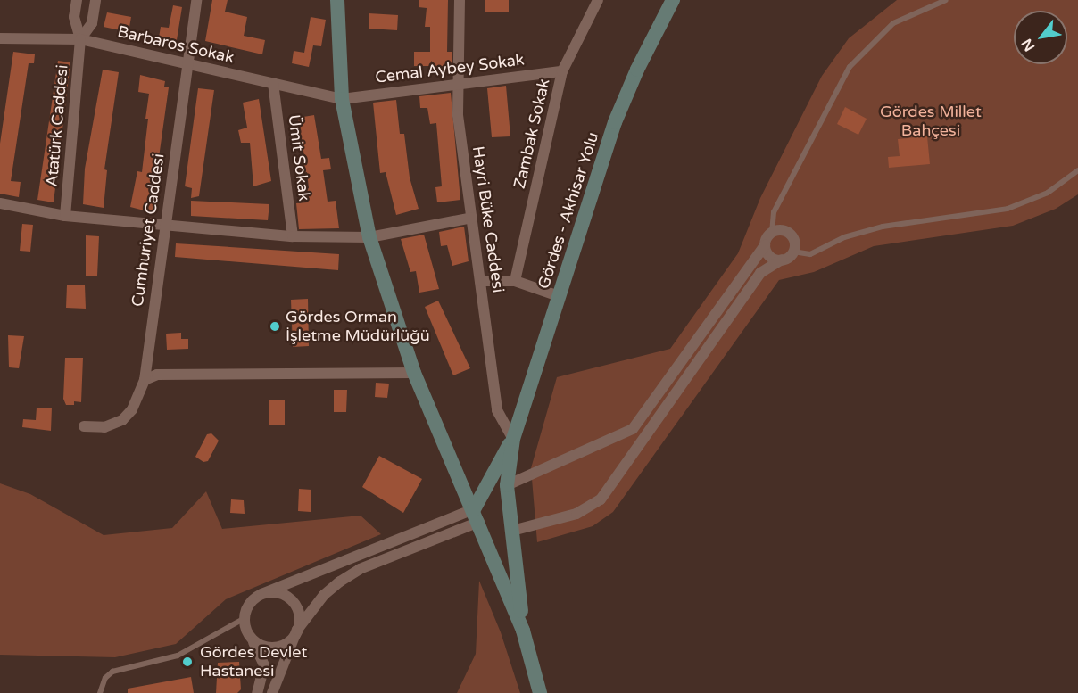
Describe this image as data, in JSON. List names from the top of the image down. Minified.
{"streets":{"main road":["Gördes - Akhisar Yolu"],"street":["Barbaros Sokak","Cemal Aybey Sokak","Atatürk Caddesi","Zambak Sokak","Ümit Sokak","Hayri Büke Caddesi","Cumhuriyet Caddesi"]},"crossings":[["Barbaros Sokak","Cemal Aybey Sokak"],["Barbaros Sokak","Atatürk Caddesi"],["Barbaros Sokak","Ümit Sokak"],["Barbaros Sokak","Gördes - Akhisar Yolu"],["Barbaros Sokak","Cumhuriyet Caddesi"],["Cemal Aybey Sokak","Zambak Sokak"],["Cemal Aybey Sokak","Gördes - Akhisar Yolu"],["Cemal Aybey Sokak","Hayri Büke Caddesi"],["Gördes - Akhisar Yolu","Hayri Büke Caddesi"]],"parks":["Gördes Millet Bahçesi"],"places":["Gördes Orman İşletme Müdürlüğü","Gördes Devlet Hastanesi"],"north":"bottom left"}
